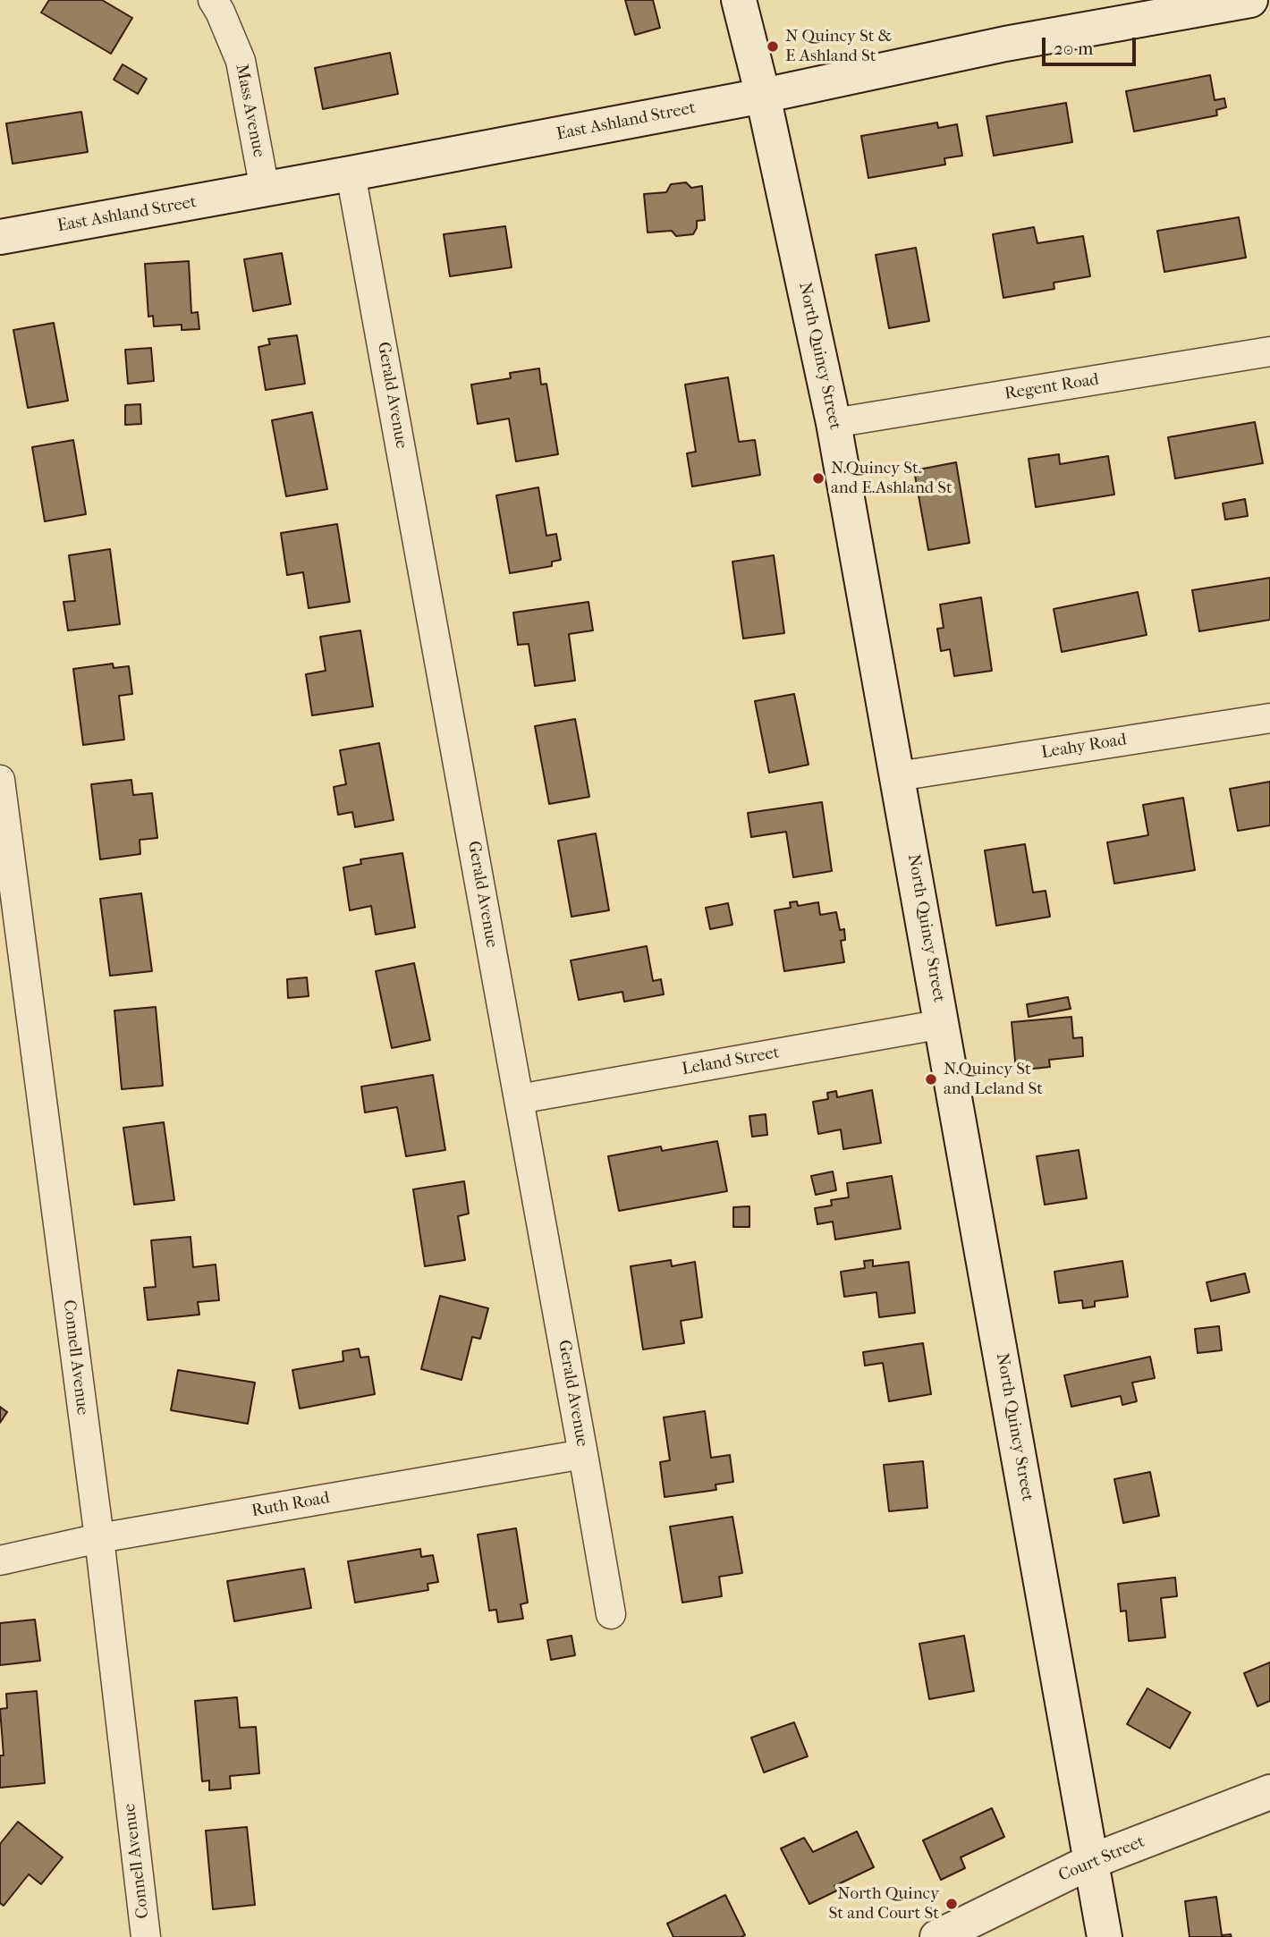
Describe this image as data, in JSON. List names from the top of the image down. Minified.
{"streets":{"main road":["East Ashland Street","North Quincy Street","Court Street"],"street":["Mass Avenue","Regent Road","Gerald Avenue","Leahy Road","Leland Street","Connell Avenue","Ruth Road"]},"crossings":[["Mass Avenue","East Ashland Street"],["East Ashland Street","North Quincy Street"],["East Ashland Street","Gerald Avenue"],["North Quincy Street","Regent Road"],["North Quincy Street","Leahy Road"],["North Quincy Street","Leland Street"],["North Quincy Street","Court Street"],["Gerald Avenue","Leland Street"],["Gerald Avenue","Ruth Road"],["Connell Avenue","Ruth Road"]],"places":["N Quincy St & E Ashland St","N.Quincy St. and E.Ashland St","N.Quincy St and Leland St","North Quincy St and Court St"],"scale_bar":"20 m"}
